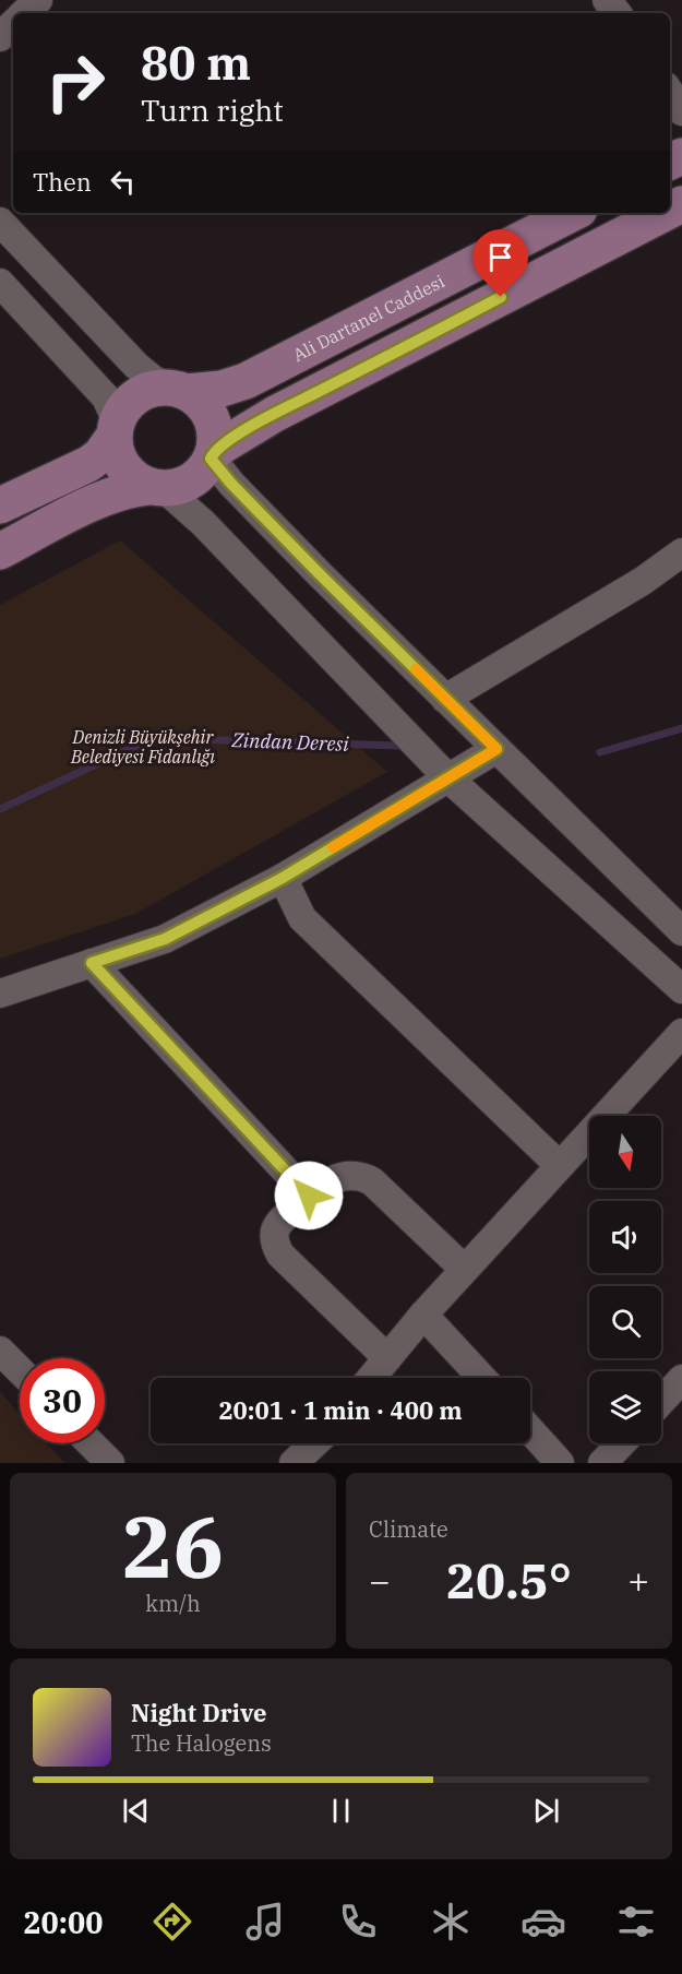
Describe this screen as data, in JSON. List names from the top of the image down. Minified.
{"streets":{"main road":["Ali Dartanel Caddesi"]},"water":["Zindan Deresi"],"parks":["Denizli Büyükşehir Belediyesi Fidanlığı"],"north":"bottom","page":{"turn":["80 m","Turn right"],"then":"Then","limit":"30","trip":"20:01 · 1 min · 400 m","tile":[["26","km/h"],"Climate"],"heat":["−","20.5°","+"],"song":["Night Drive","The Halogens"],"tabs":"20:00"}}
